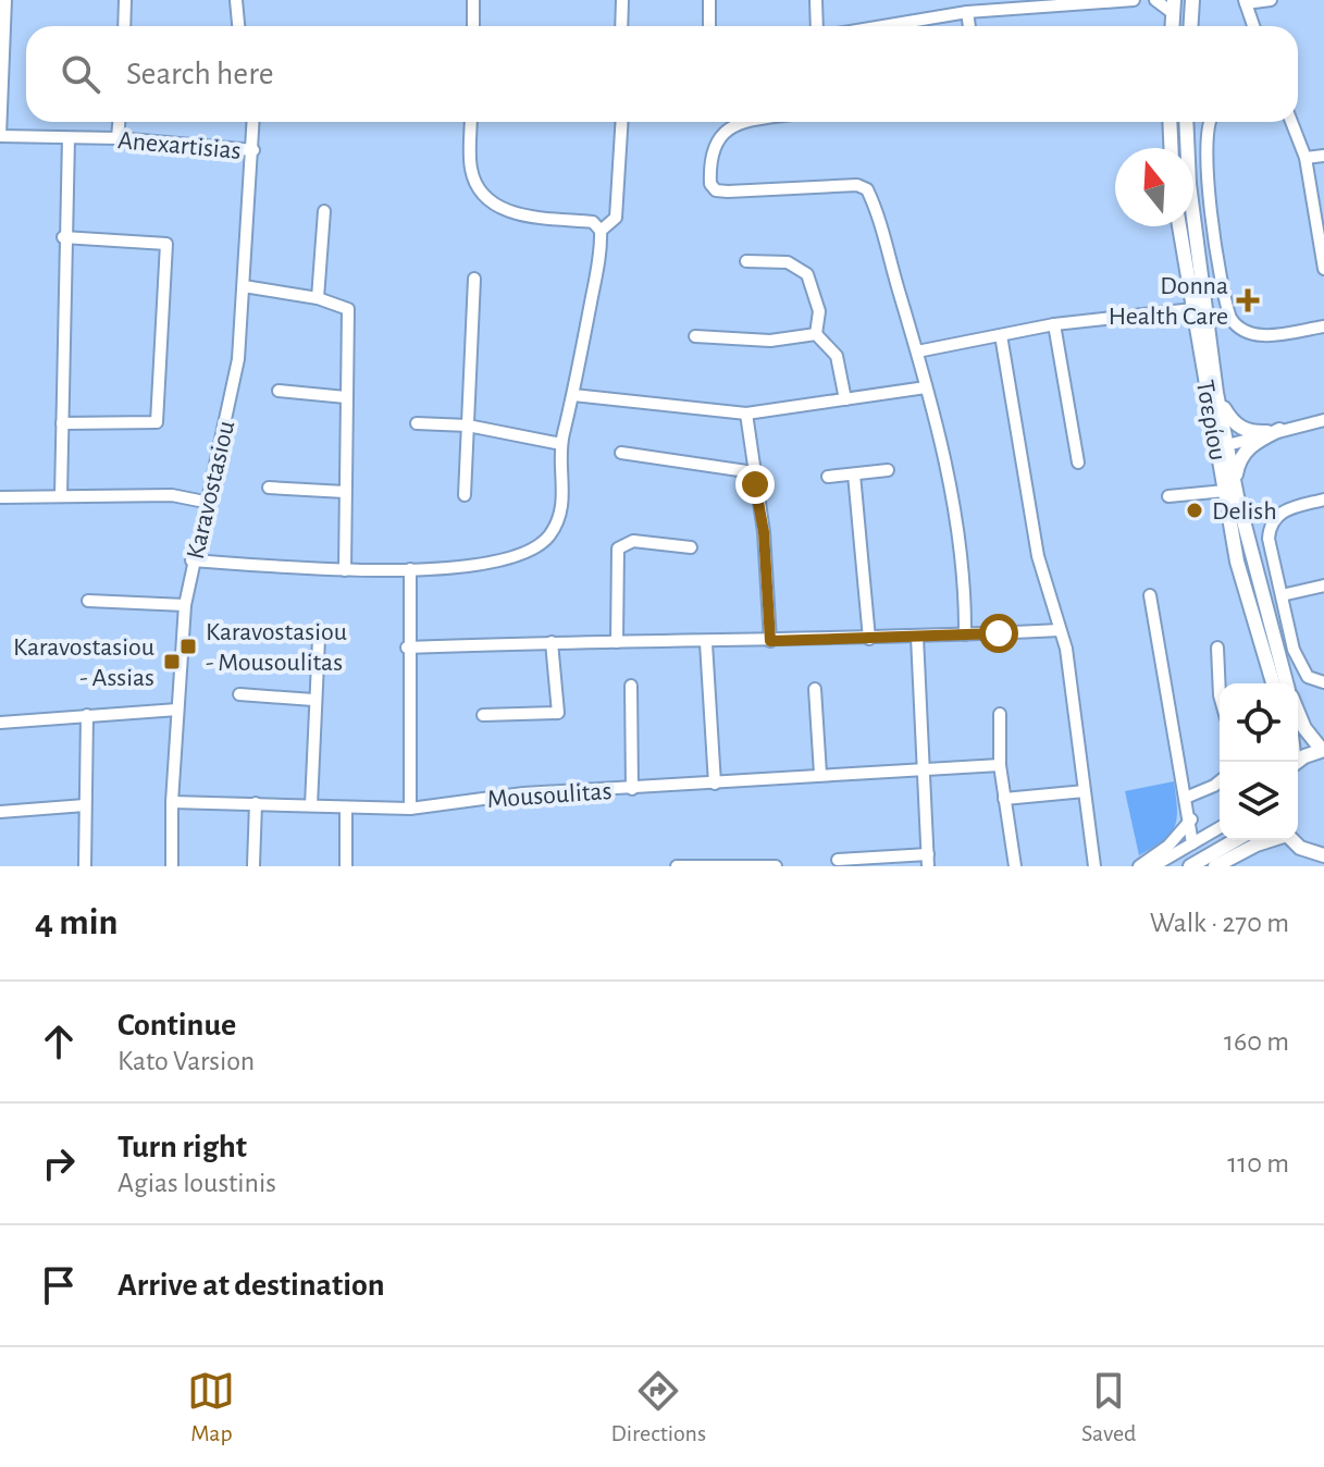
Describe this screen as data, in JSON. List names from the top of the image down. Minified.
{"streets":{"main road":["Τσερίου"],"street":["Anexartisias","Karavostasiou","Mousoulitas"]},"crossings":[["Anexartisias","Karavostasiou"],["Karavostasiou","Mousoulitas"]],"places":{"health":["Donna Health Care"],"other":["Delish"],"transit":["Karavostasiou - Mousoulitas","Karavostasiou - Assias"]},"north":"top","page":{"search":"Search here","heading":["4 min","Walk · 270 m"],"list":[["Continue","Kato Varsion","160 m"],["Turn right","Agias Ioustinis","110 m"],"Arrive at destination"],"nav":["Map","Directions","Saved"]}}
